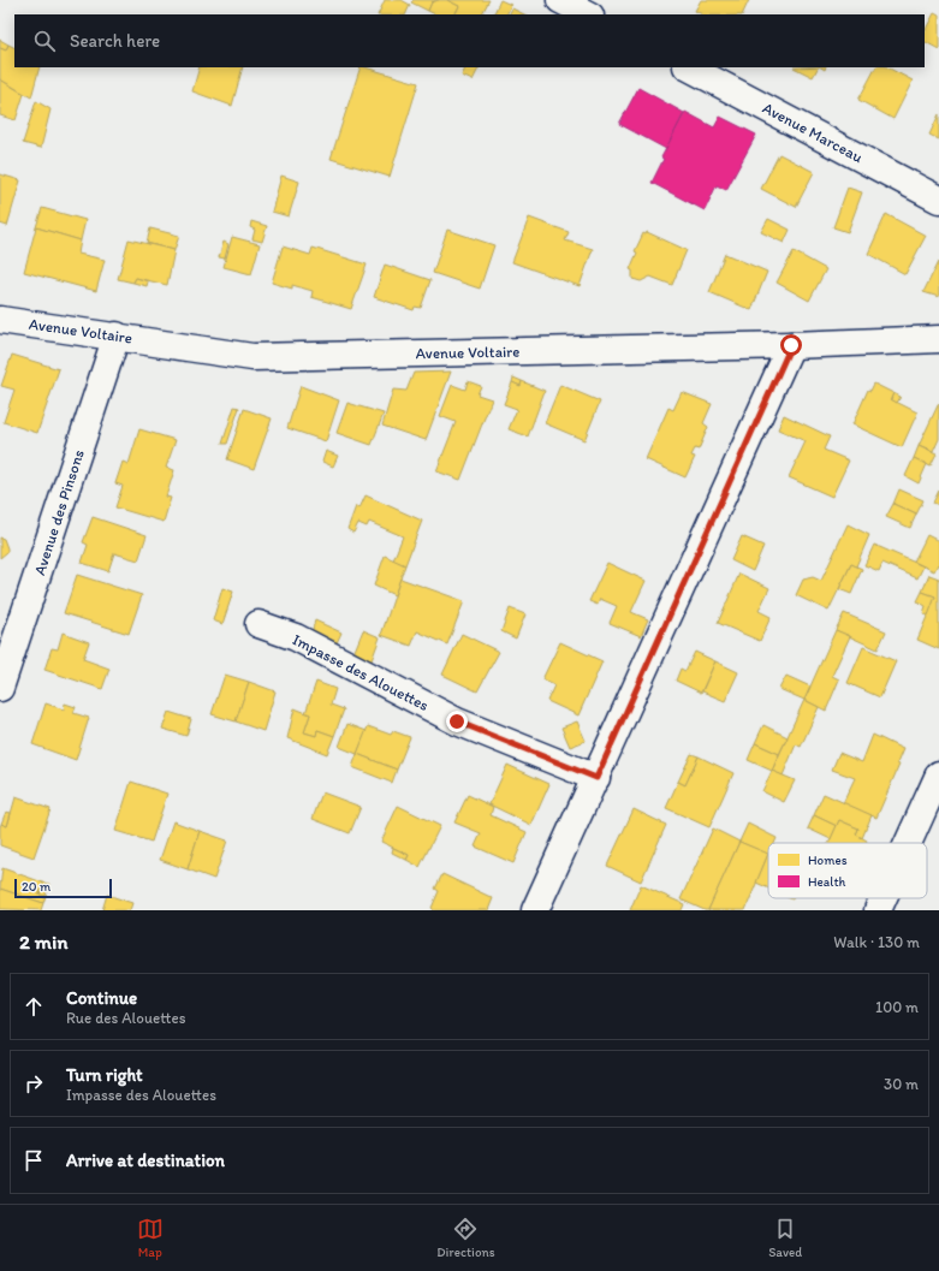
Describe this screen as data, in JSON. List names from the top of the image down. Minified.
{"streets":{"street":["Avenue Marceau","Avenue Voltaire","Avenue des Pinsons","Impasse des Alouettes"]},"crossings":[["Avenue Voltaire","Avenue des Pinsons"]],"legend":["Homes","Health"],"scale_bar":"20 m","page":{"search":"Search here","scale":"20 m","heading":["2 min","Walk · 130 m"],"list":[["Continue","Rue des Alouettes","100 m"],["Turn right","Impasse des Alouettes","30 m"],"Arrive at destination"],"nav":["Map","Directions","Saved"]}}
